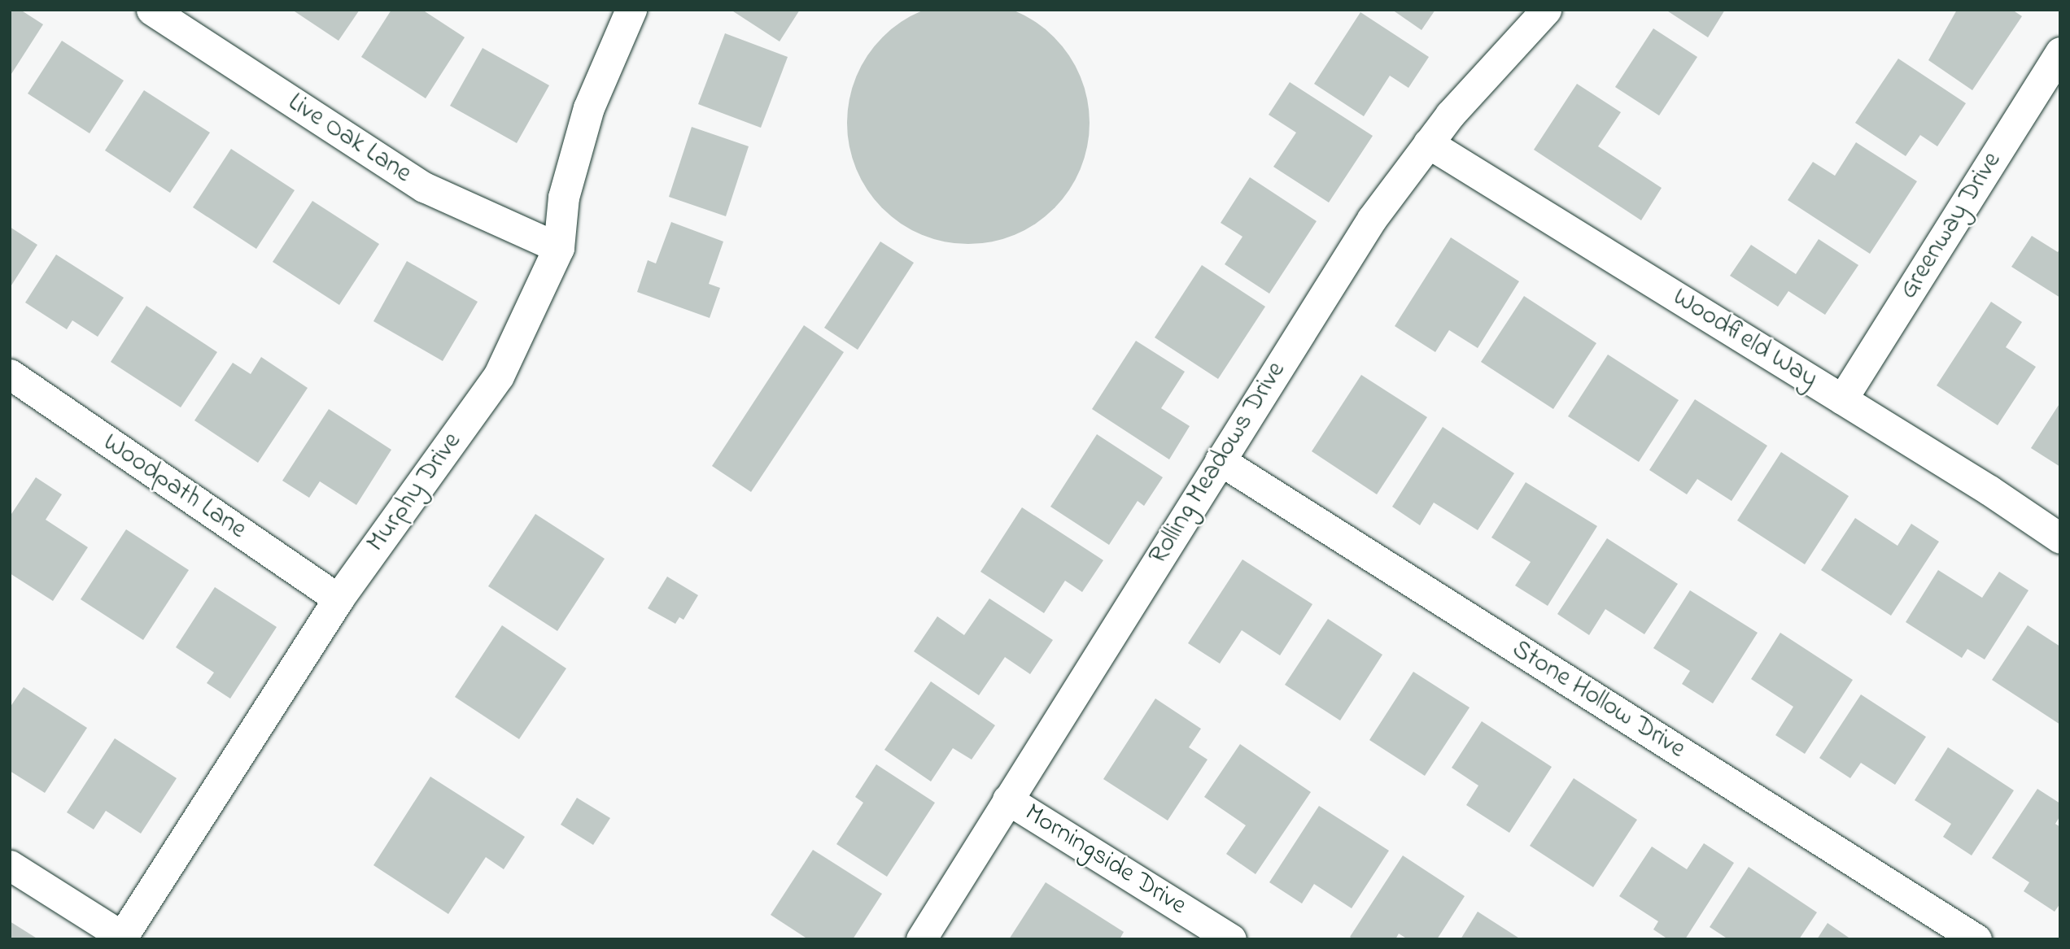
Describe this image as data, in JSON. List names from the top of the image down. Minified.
{"streets":{"street":["Live Oak Lane","Greenway Drive","Woodfield Way","Rolling Meadows Drive","Woodpath Lane","Murphy Drive","Stone Hollow Drive","Morningside Drive"]},"crossings":[["Live Oak Lane","Murphy Drive"],["Greenway Drive","Woodfield Way"],["Woodfield Way","Rolling Meadows Drive"],["Rolling Meadows Drive","Stone Hollow Drive"],["Rolling Meadows Drive","Morningside Drive"],["Woodpath Lane","Murphy Drive"]]}
